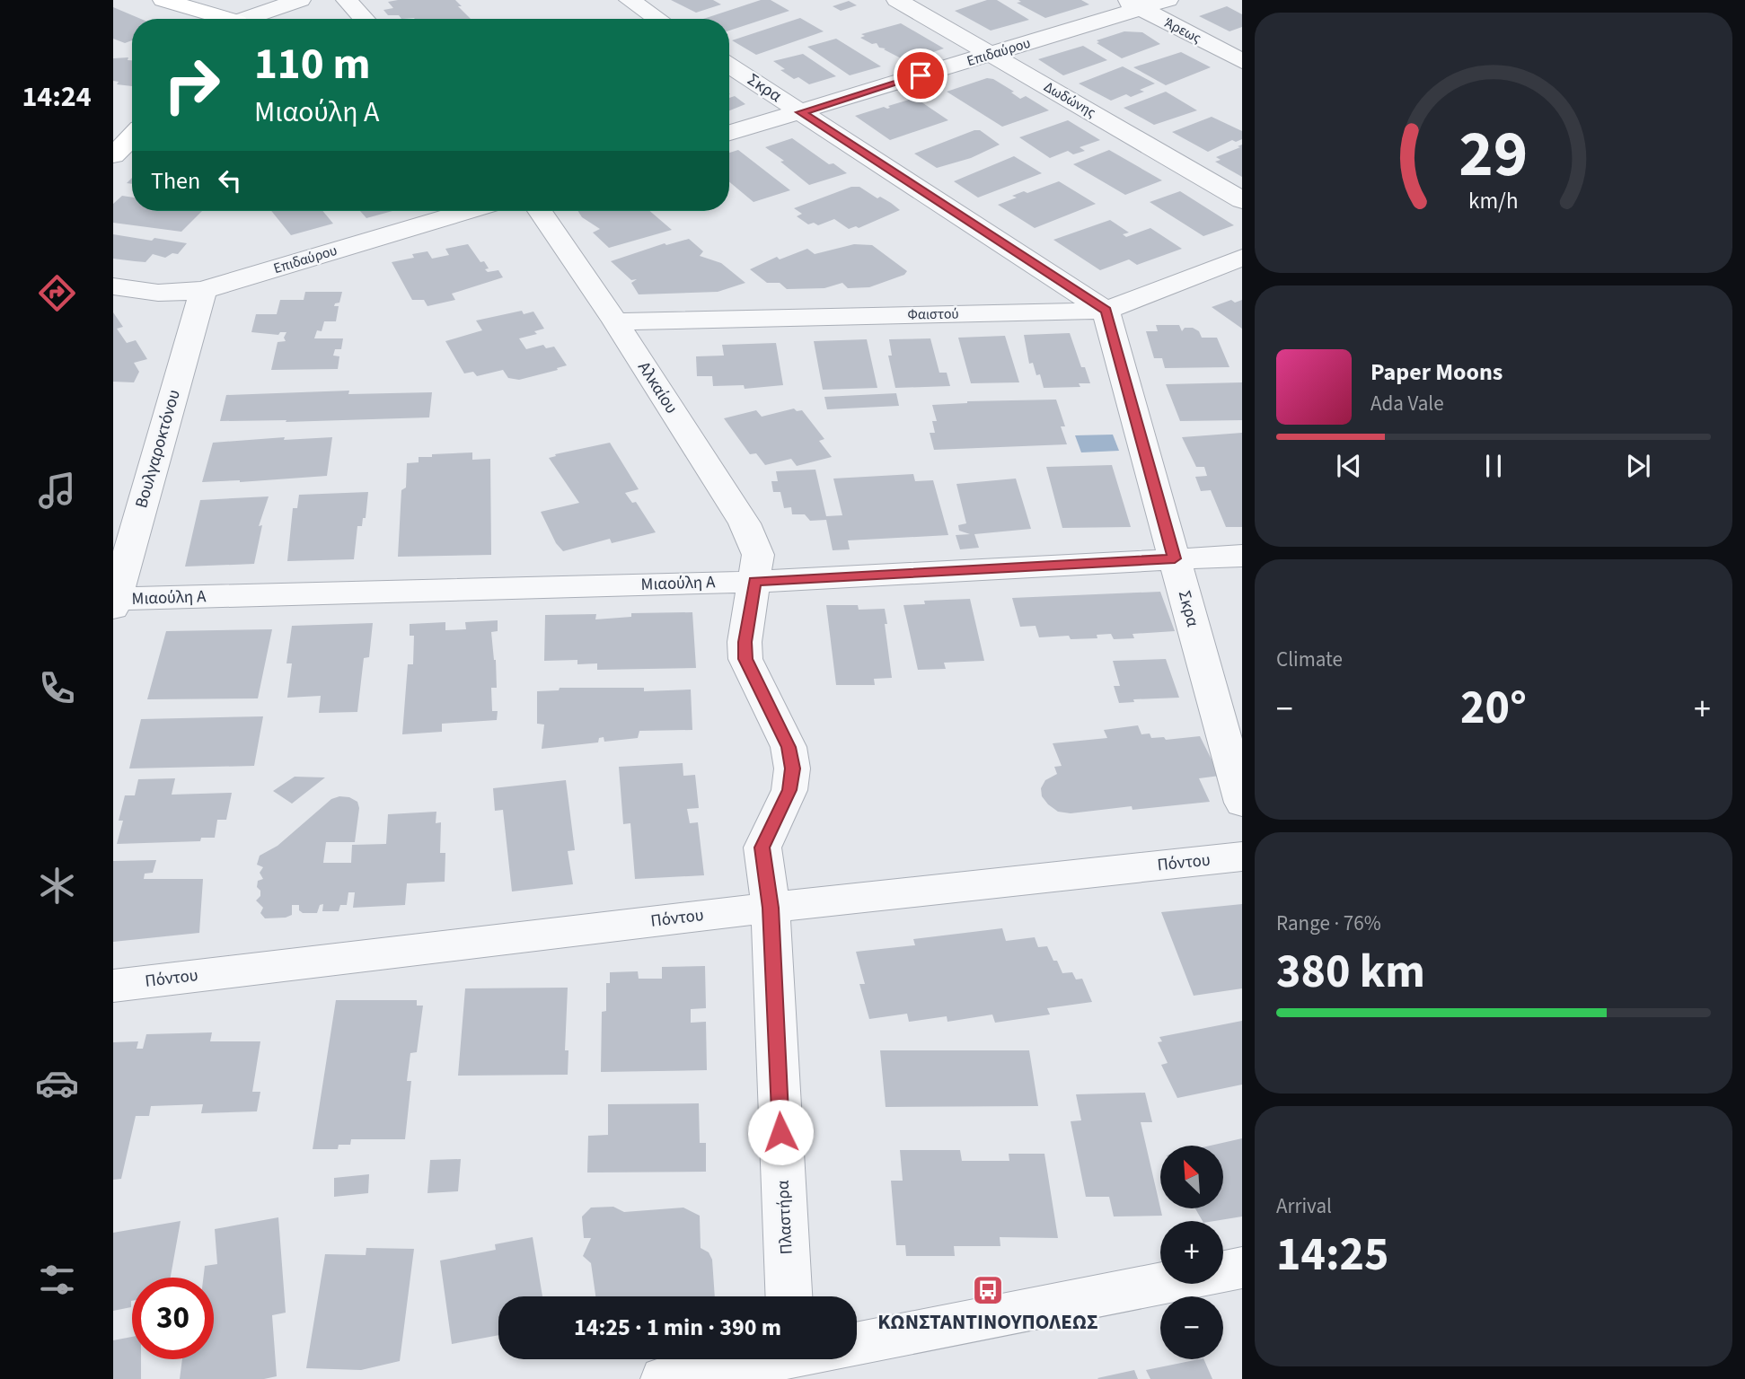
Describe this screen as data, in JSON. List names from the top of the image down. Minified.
{"streets":{"street":["Άρεως","Επιδαύρου","Σκρα","Δωδώνης","Φαιστού","Αλκαίου","Βουλγαροκτόνου","Μιαούλη Α","Πόντου","Πλαστήρα"]},"crossings":[["Άρεως","Επιδαύρου"],["Επιδαύρου","Σκρα"],["Επιδαύρου","Δωδώνης"],["Επιδαύρου","Βουλγαροκτόνου"],["Σκρα","Φαιστού"],["Σκρα","Μιαούλη Α"],["Φαιστού","Αλκαίου"],["Αλκαίου","Μιαούλη Α"],["Αλκαίου","Πλαστήρα"],["Βουλγαροκτόνου","Μιαούλη Α"],["Μιαούλη Α","Πλαστήρα"],["Πόντου","Πλαστήρα"]],"places":{"bus stop":["ΚΩΝΣΤΑΝΤΙΝΟΥΠΟΛΕΩΣ"]},"north":"top left","page":{"tabs":"14:24","turn":["110 m","Μιαούλη Α"],"then":"Then","song":["Paper Moons","Ada Vale"],"tile":["Climate",["Range · 76%","380 km"],["Arrival","14:25"]],"heat":["−","20°","+"],"map_buttons":["+","−"],"limit":"30","trip":"14:25 · 1 min · 390 m","gauge":["29","km/h"]}}
